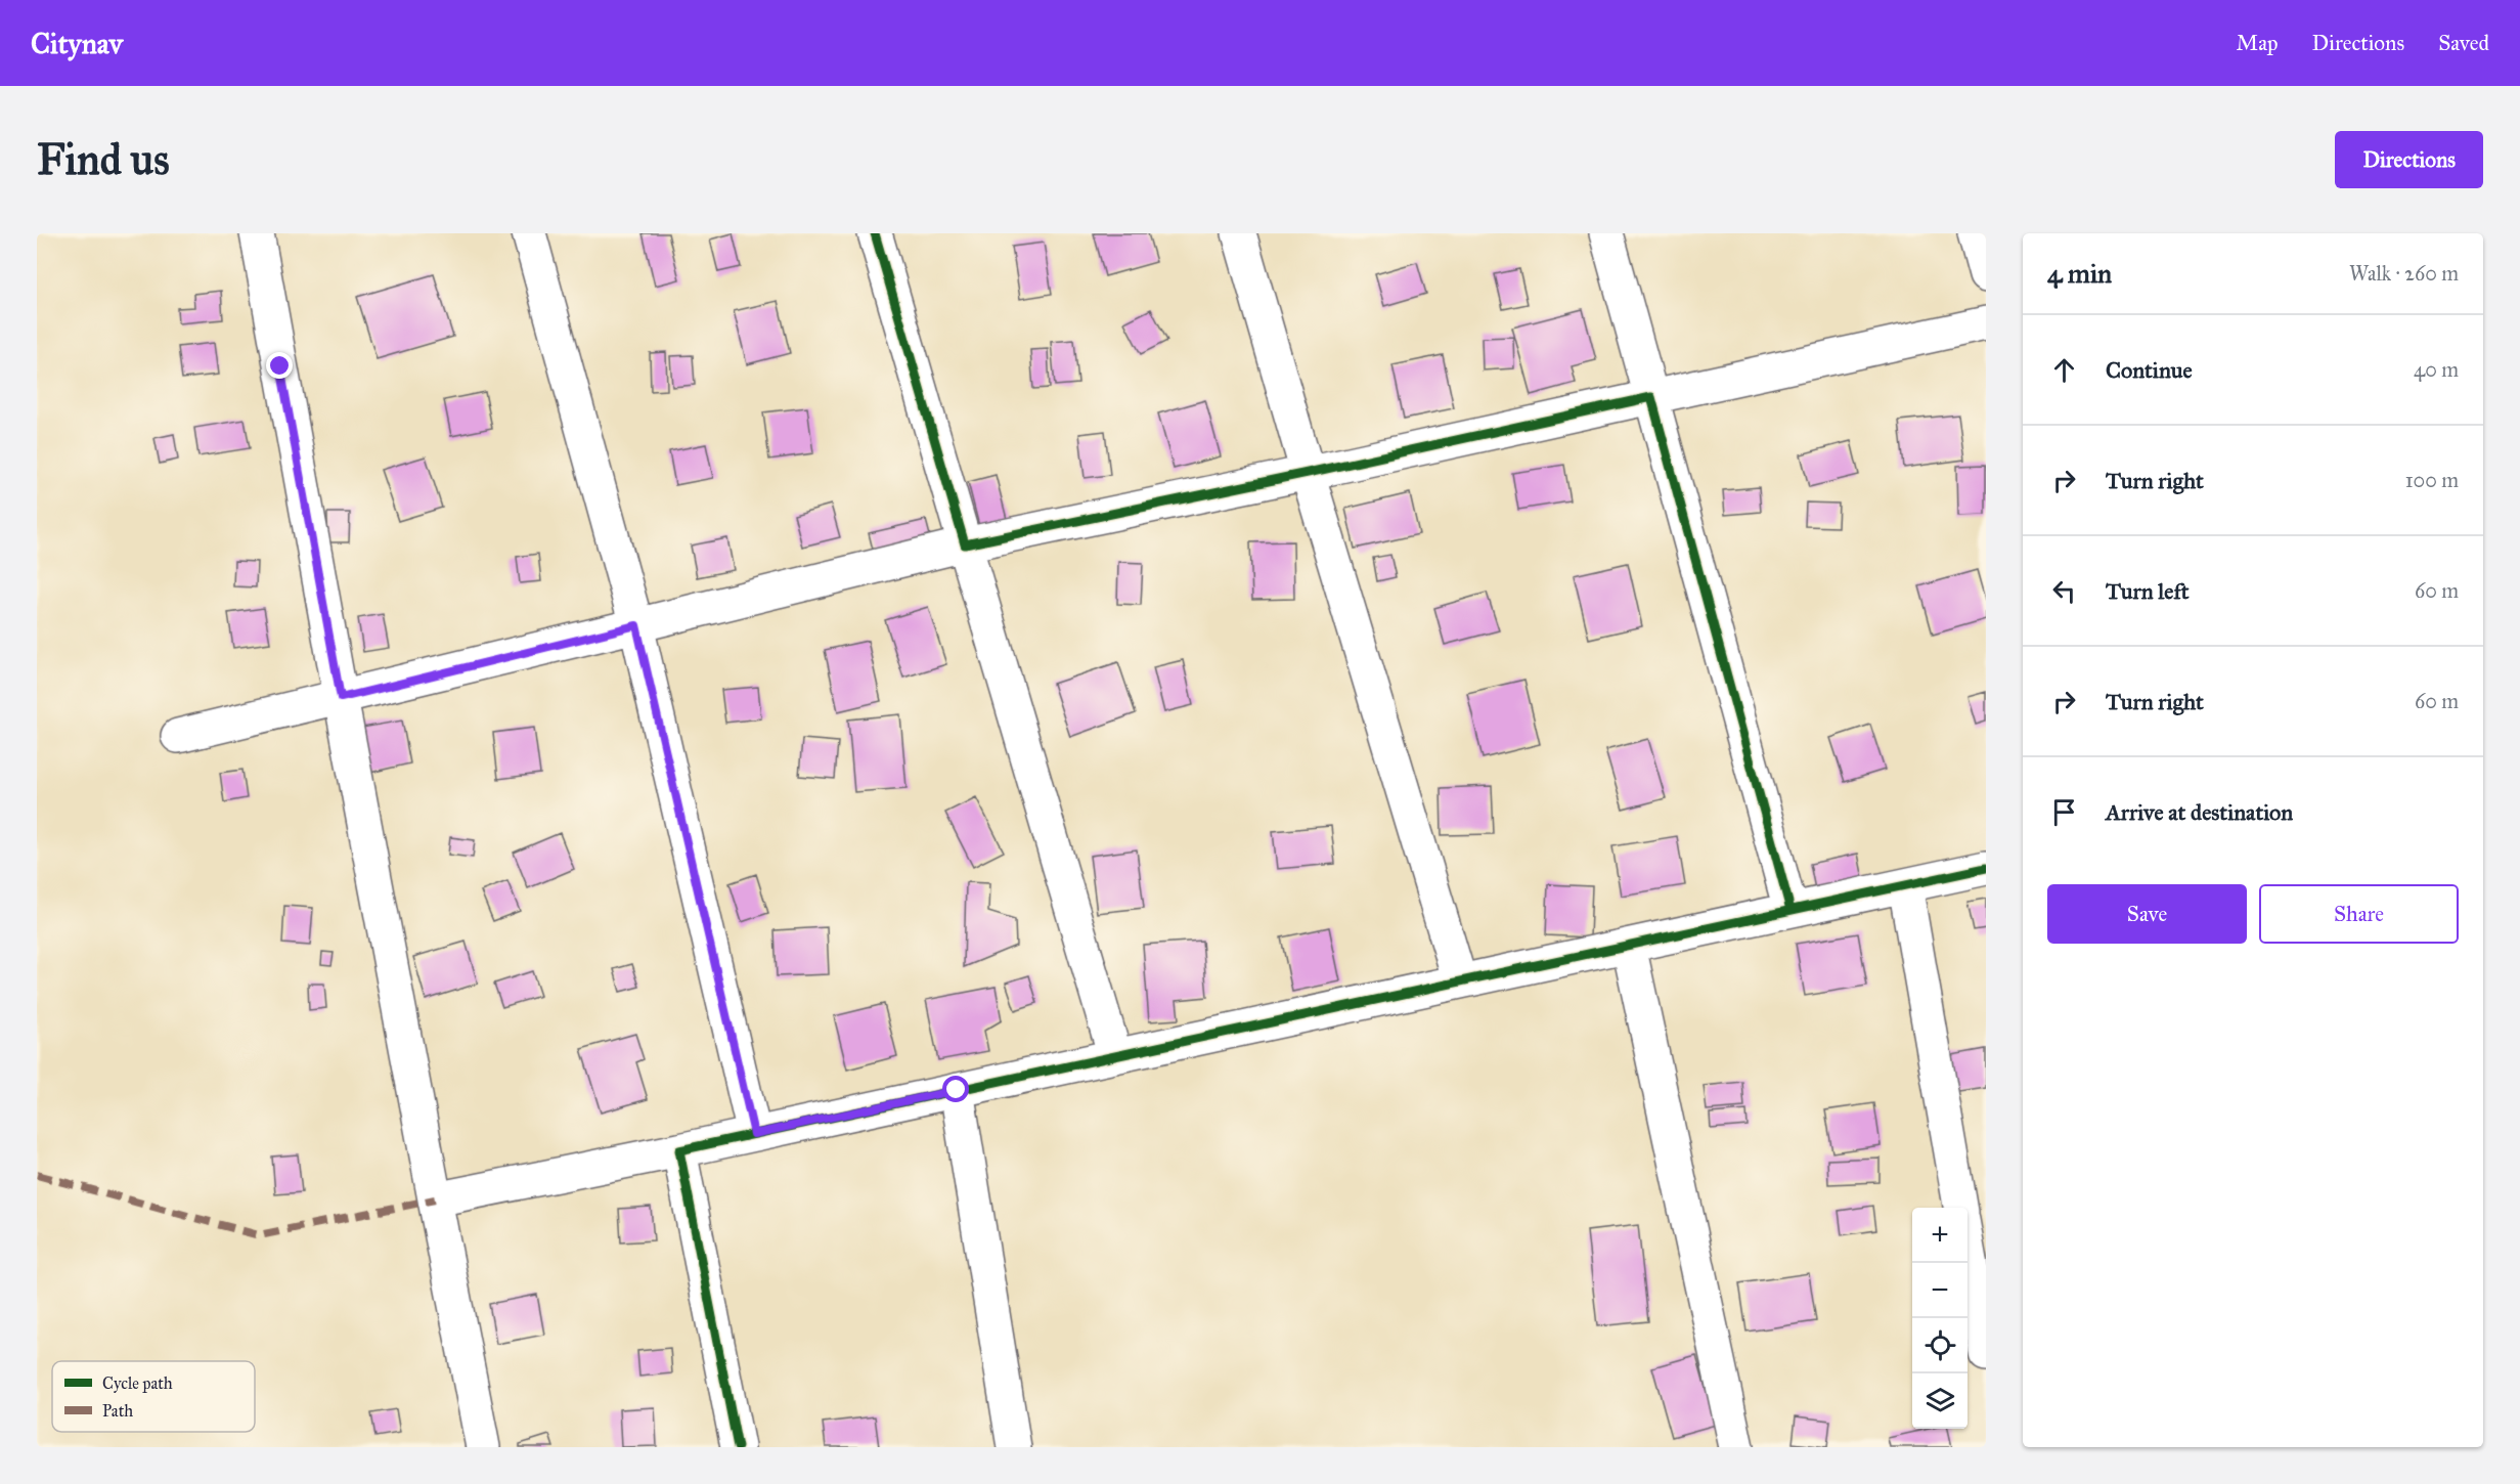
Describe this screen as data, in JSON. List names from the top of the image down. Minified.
{"legend":["Cycle path","Path"],"page":{"header":"Citynav","nav":["Map","Directions","Saved"],"buttons":["Directions",["Save","Share"]],"title":"Find us","heading":["4 min","Walk · 260 m"],"list":[["Continue","40 m"],["Turn right","100 m"],["Turn left","60 m"],["Turn right","60 m"],"Arrive at destination"],"map_buttons":["+","−"]}}
